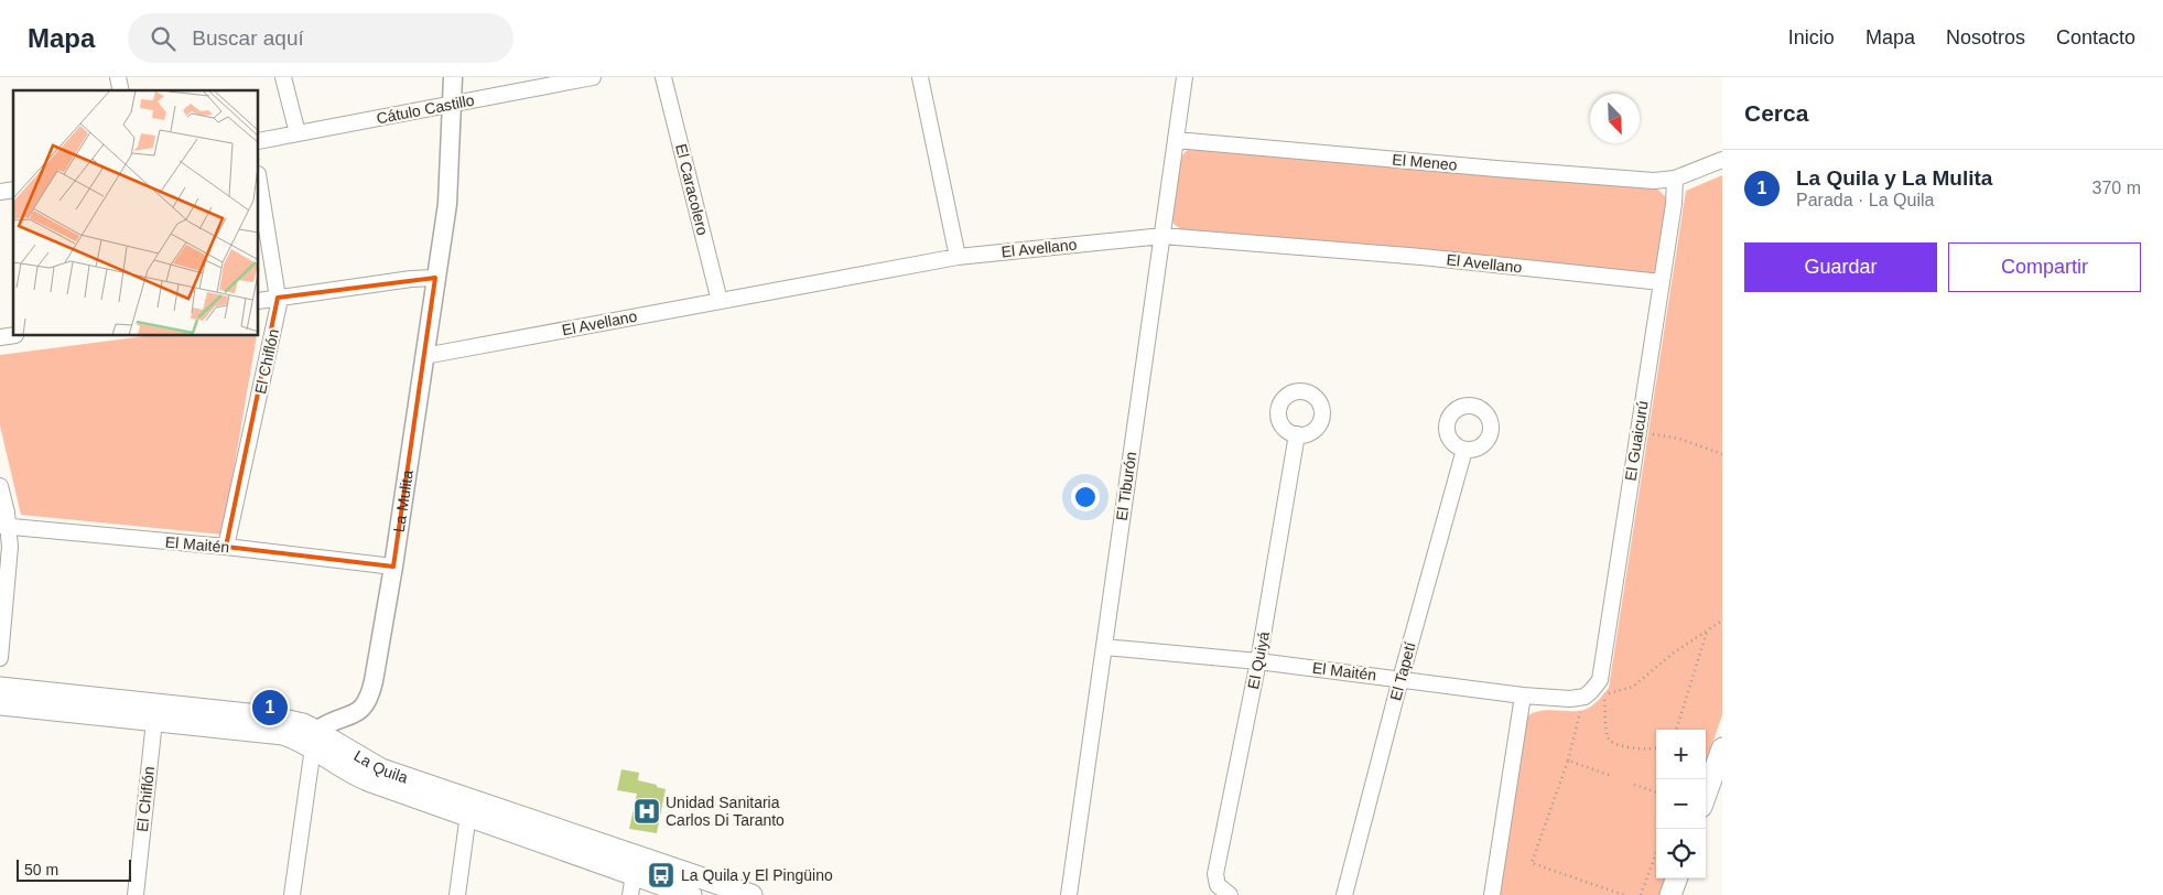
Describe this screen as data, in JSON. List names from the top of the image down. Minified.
{"streets":{"main road":["La Quila"],"street":["Cátulo Castillo","El Meneo","El Caracolero","El Avellano","El Chiflón","El Guaicurú","El Tiburón","La Mulita","El Maitén","El Quiyá","El Tapetí"]},"crossings":[["Cátulo Castillo","La Mulita"],["El Meneo","El Guaicurú"],["El Meneo","El Tiburón"],["El Caracolero","El Avellano"],["El Avellano","El Guaicurú"],["El Avellano","El Tiburón"],["El Avellano","La Mulita"],["El Chiflón","El Maitén"],["El Chiflón","La Quila"],["El Guaicurú","El Maitén"],["El Tiburón","El Maitén"],["La Mulita","El Maitén"],["La Mulita","La Quila"],["El Maitén","El Quiyá"],["El Maitén","El Tapetí"]],"places":{"hospital":["Unidad Sanitaria Carlos Di Taranto"],"bus stop":["La Quila y El Pingüino"]},"scale_bar":"50 m","north":"bottom right","page":{"header":"Mapa","search":"Buscar aquí","nav":["Inicio","Mapa","Nosotros","Contacto"],"heading":"Cerca","list":[{"mark":"1","name":"La Quila y La Mulita","note":"Parada · La Quila","value":"370 m"}],"buttons":["Guardar","Compartir"],"pins":"1","map_buttons":["+","−"],"scale":"50 m"}}
